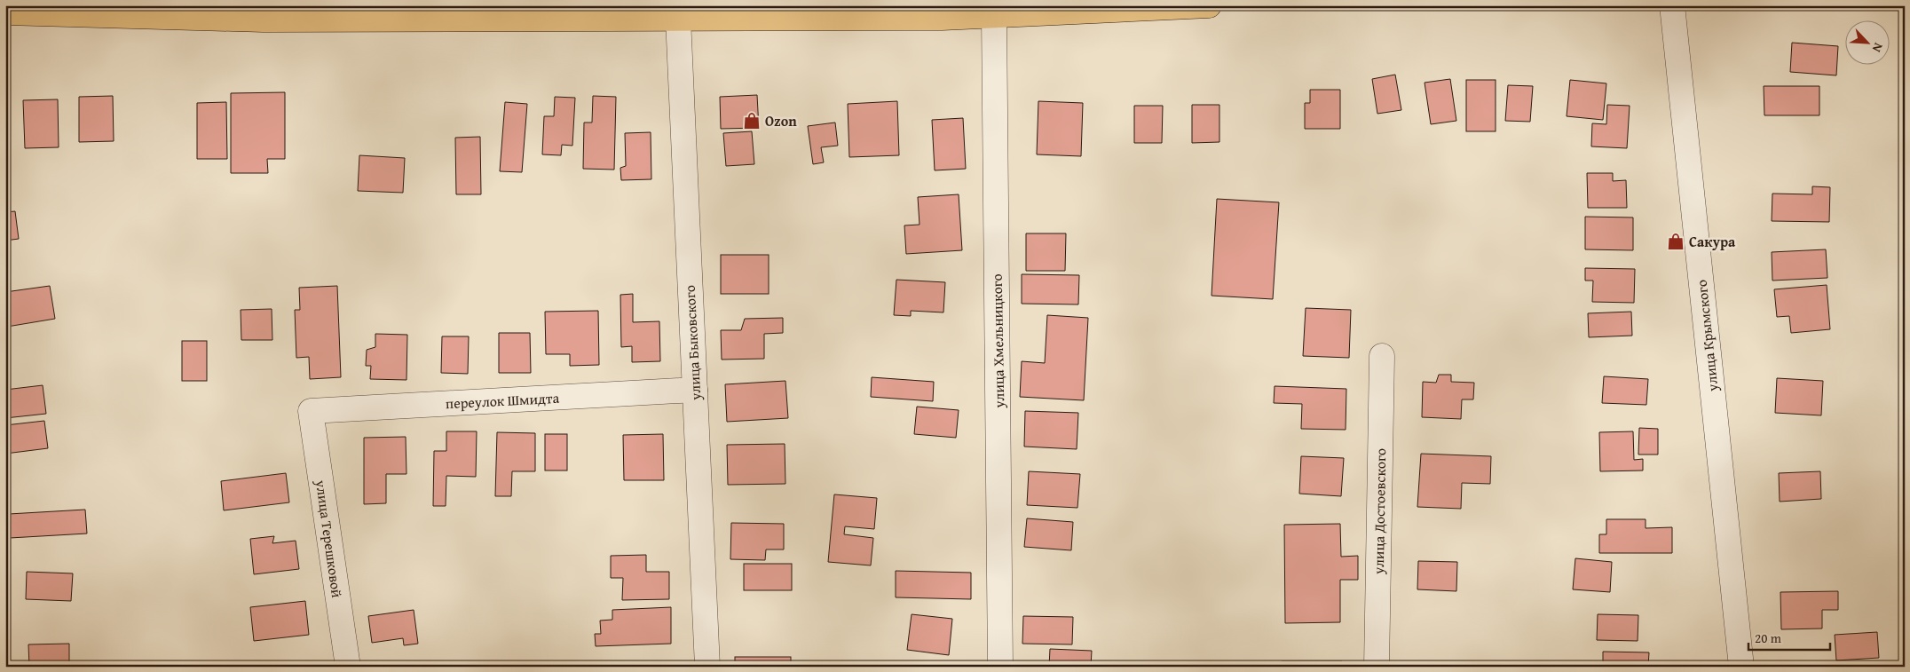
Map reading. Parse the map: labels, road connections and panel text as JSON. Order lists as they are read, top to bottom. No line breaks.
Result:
{"streets":{"street":["улица Крымского","улица Хмельницкого","улица Быковского","переулок Шмидта","улица Достоевского","улица Терешковой"]},"crossings":[["улица Быковского","переулок Шмидта"],["переулок Шмидта","улица Терешковой"]],"places":{"shop":["Ozon","Сакура"]},"scale_bar":"20 m","north":"bottom right"}
